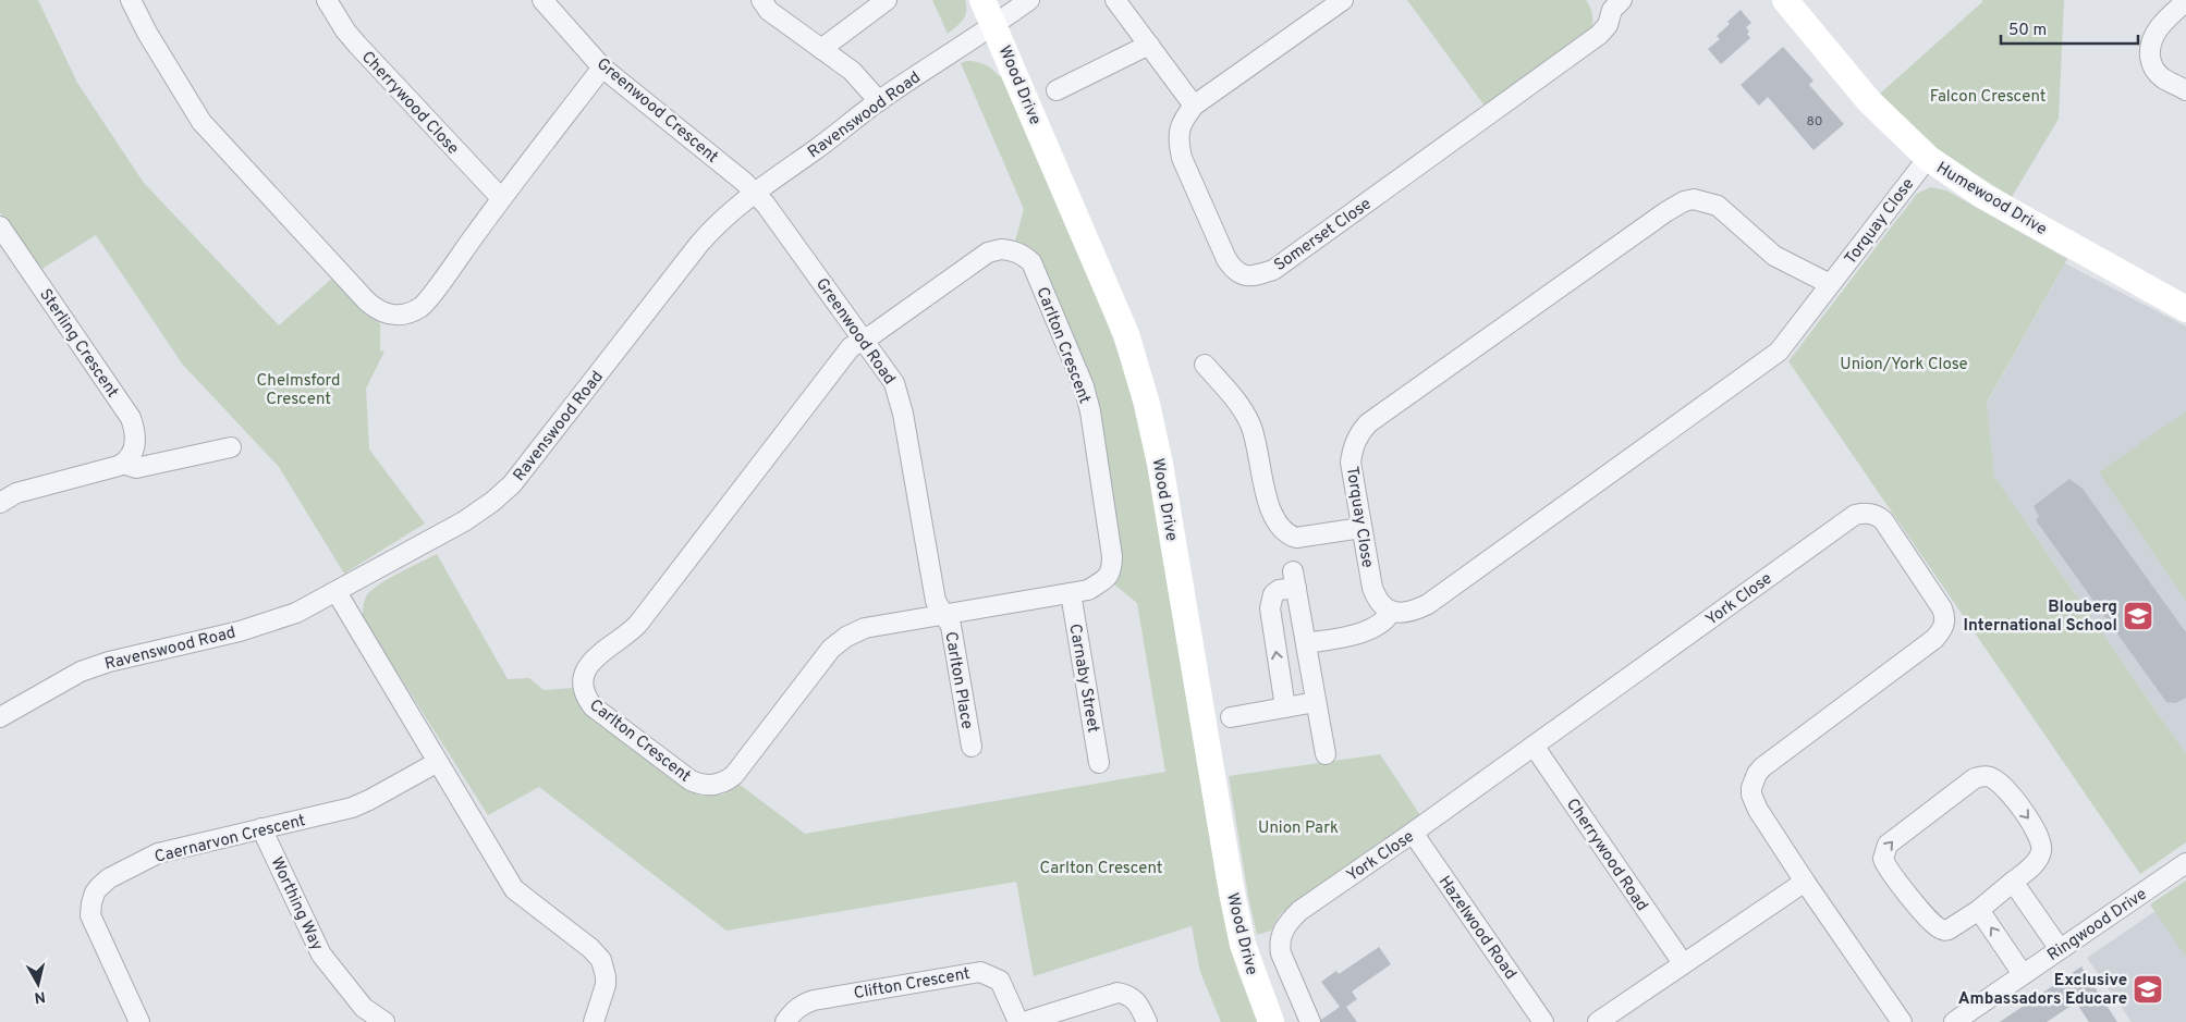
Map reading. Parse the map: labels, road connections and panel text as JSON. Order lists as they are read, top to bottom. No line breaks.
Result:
{"streets":{"street":["Wood Drive","Cherrywood Close","Greenwood Crescent","Ravenswood Road","Humewood Drive","Torquay Close","Somerset Close","Greenwood Road","Sterling Crescent","Carlton Crescent","York Close","Carnaby Street","Carlton Place","Caernarvon Crescent","Cherrywood Road","Worthing Way","Ringwood Drive","Hazelwood Road","Clifton Crescent"]},"crossings":[["Wood Drive","Ravenswood Road"],["Greenwood Crescent","Ravenswood Road"],["Greenwood Crescent","Greenwood Road"],["Ravenswood Road","Greenwood Road"],["Humewood Drive","Torquay Close"],["Greenwood Road","Carlton Crescent"],["Greenwood Road","Carlton Place"],["Carlton Crescent","Carnaby Street"],["Carlton Crescent","Carlton Place"],["York Close","Cherrywood Road"],["York Close","Hazelwood Road"],["Caernarvon Crescent","Worthing Way"]],"parks":["Falcon Crescent","Union/York Close","Chelmsford Crescent","Union Park","Carlton Crescent"],"places":{"school or university":["Blouberg International School","Exclusive Ambassadors Educare"]},"house_numbers":["80"],"scale_bar":"50 m","north":"bottom"}
